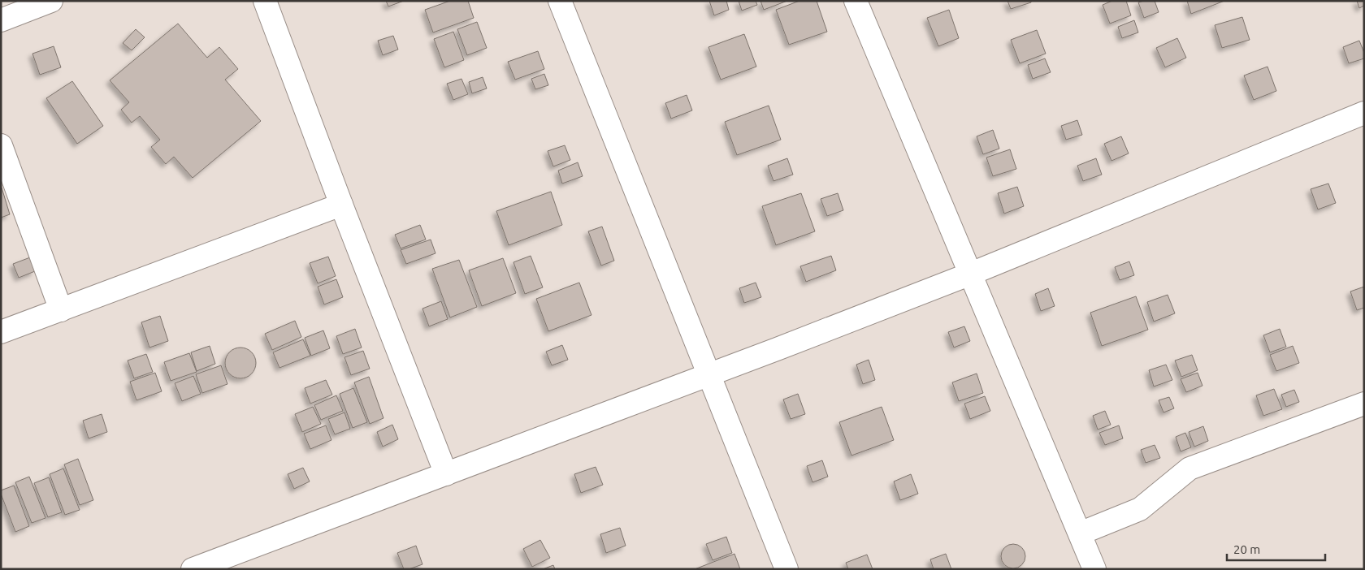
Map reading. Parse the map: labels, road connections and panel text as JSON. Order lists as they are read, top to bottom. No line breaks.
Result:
{"scale_bar":"20 m"}
